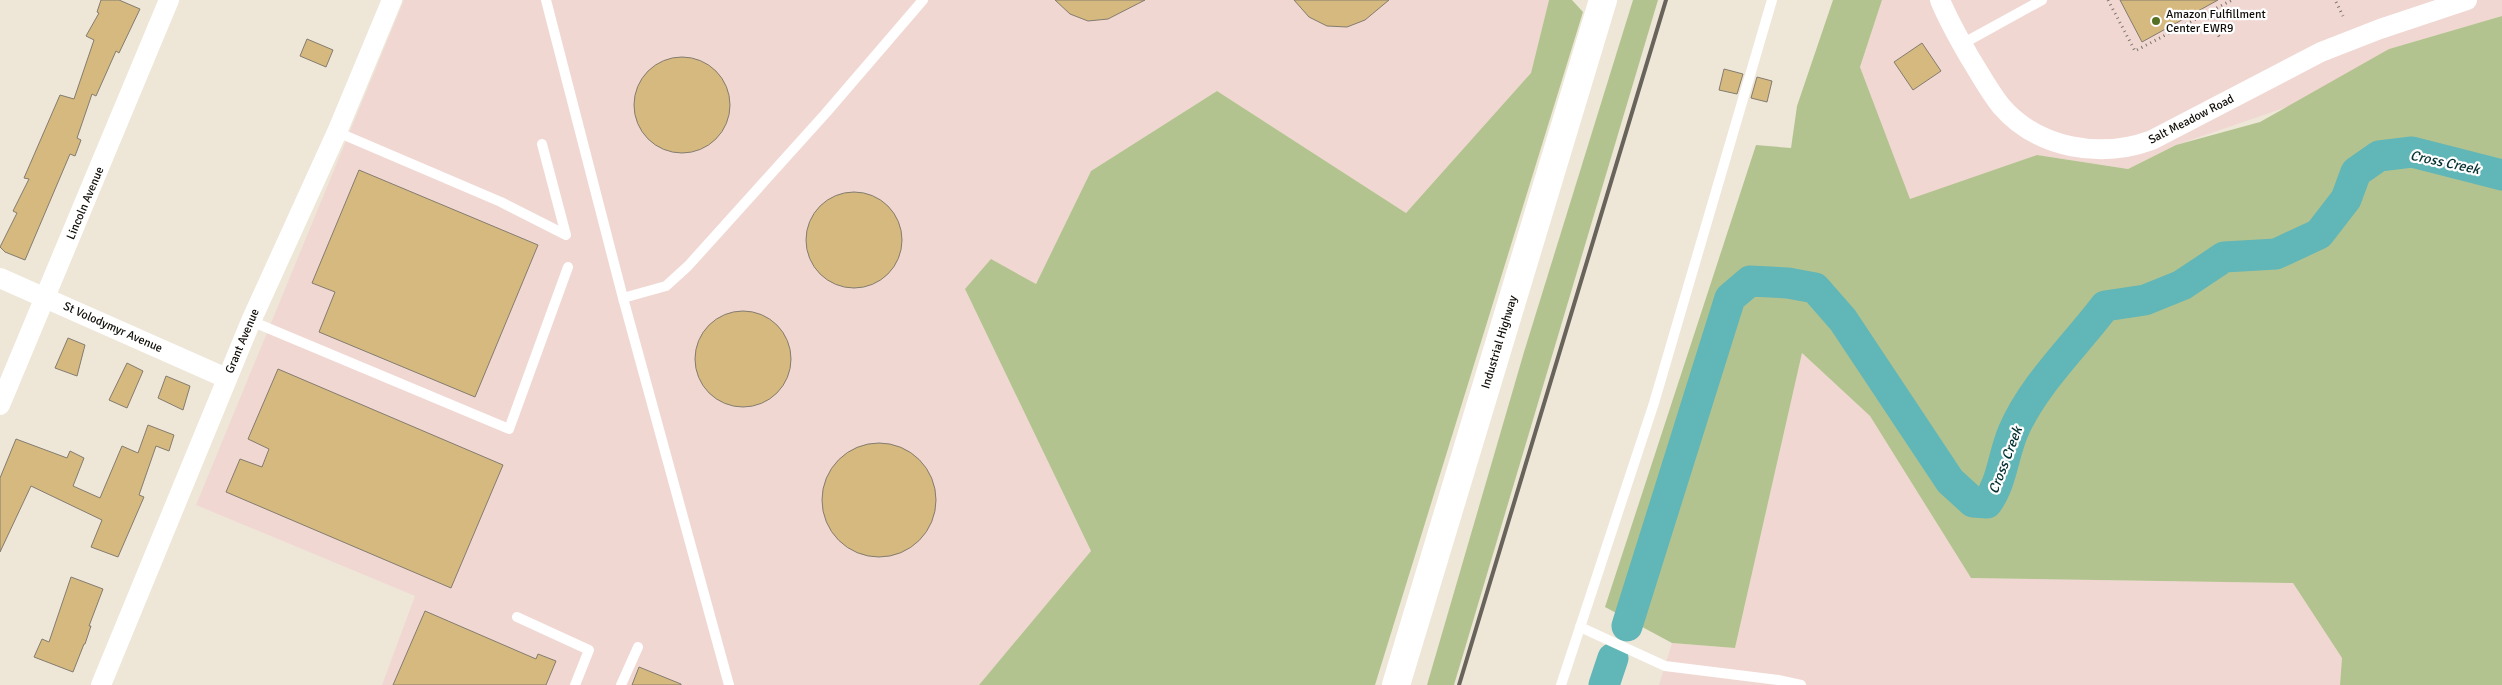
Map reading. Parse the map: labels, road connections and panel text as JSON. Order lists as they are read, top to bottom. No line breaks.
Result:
{"streets":{"main road":["Industrial Highway"],"street":["Salt Meadow Road","Lincoln Avenue","St Volodymyr Avenue","Grant Avenue"]},"crossings":[["Lincoln Avenue","St Volodymyr Avenue"],["St Volodymyr Avenue","Grant Avenue"]],"water":["Cross Creek"],"places":["Amazon Fulfillment Center EWR9"]}
